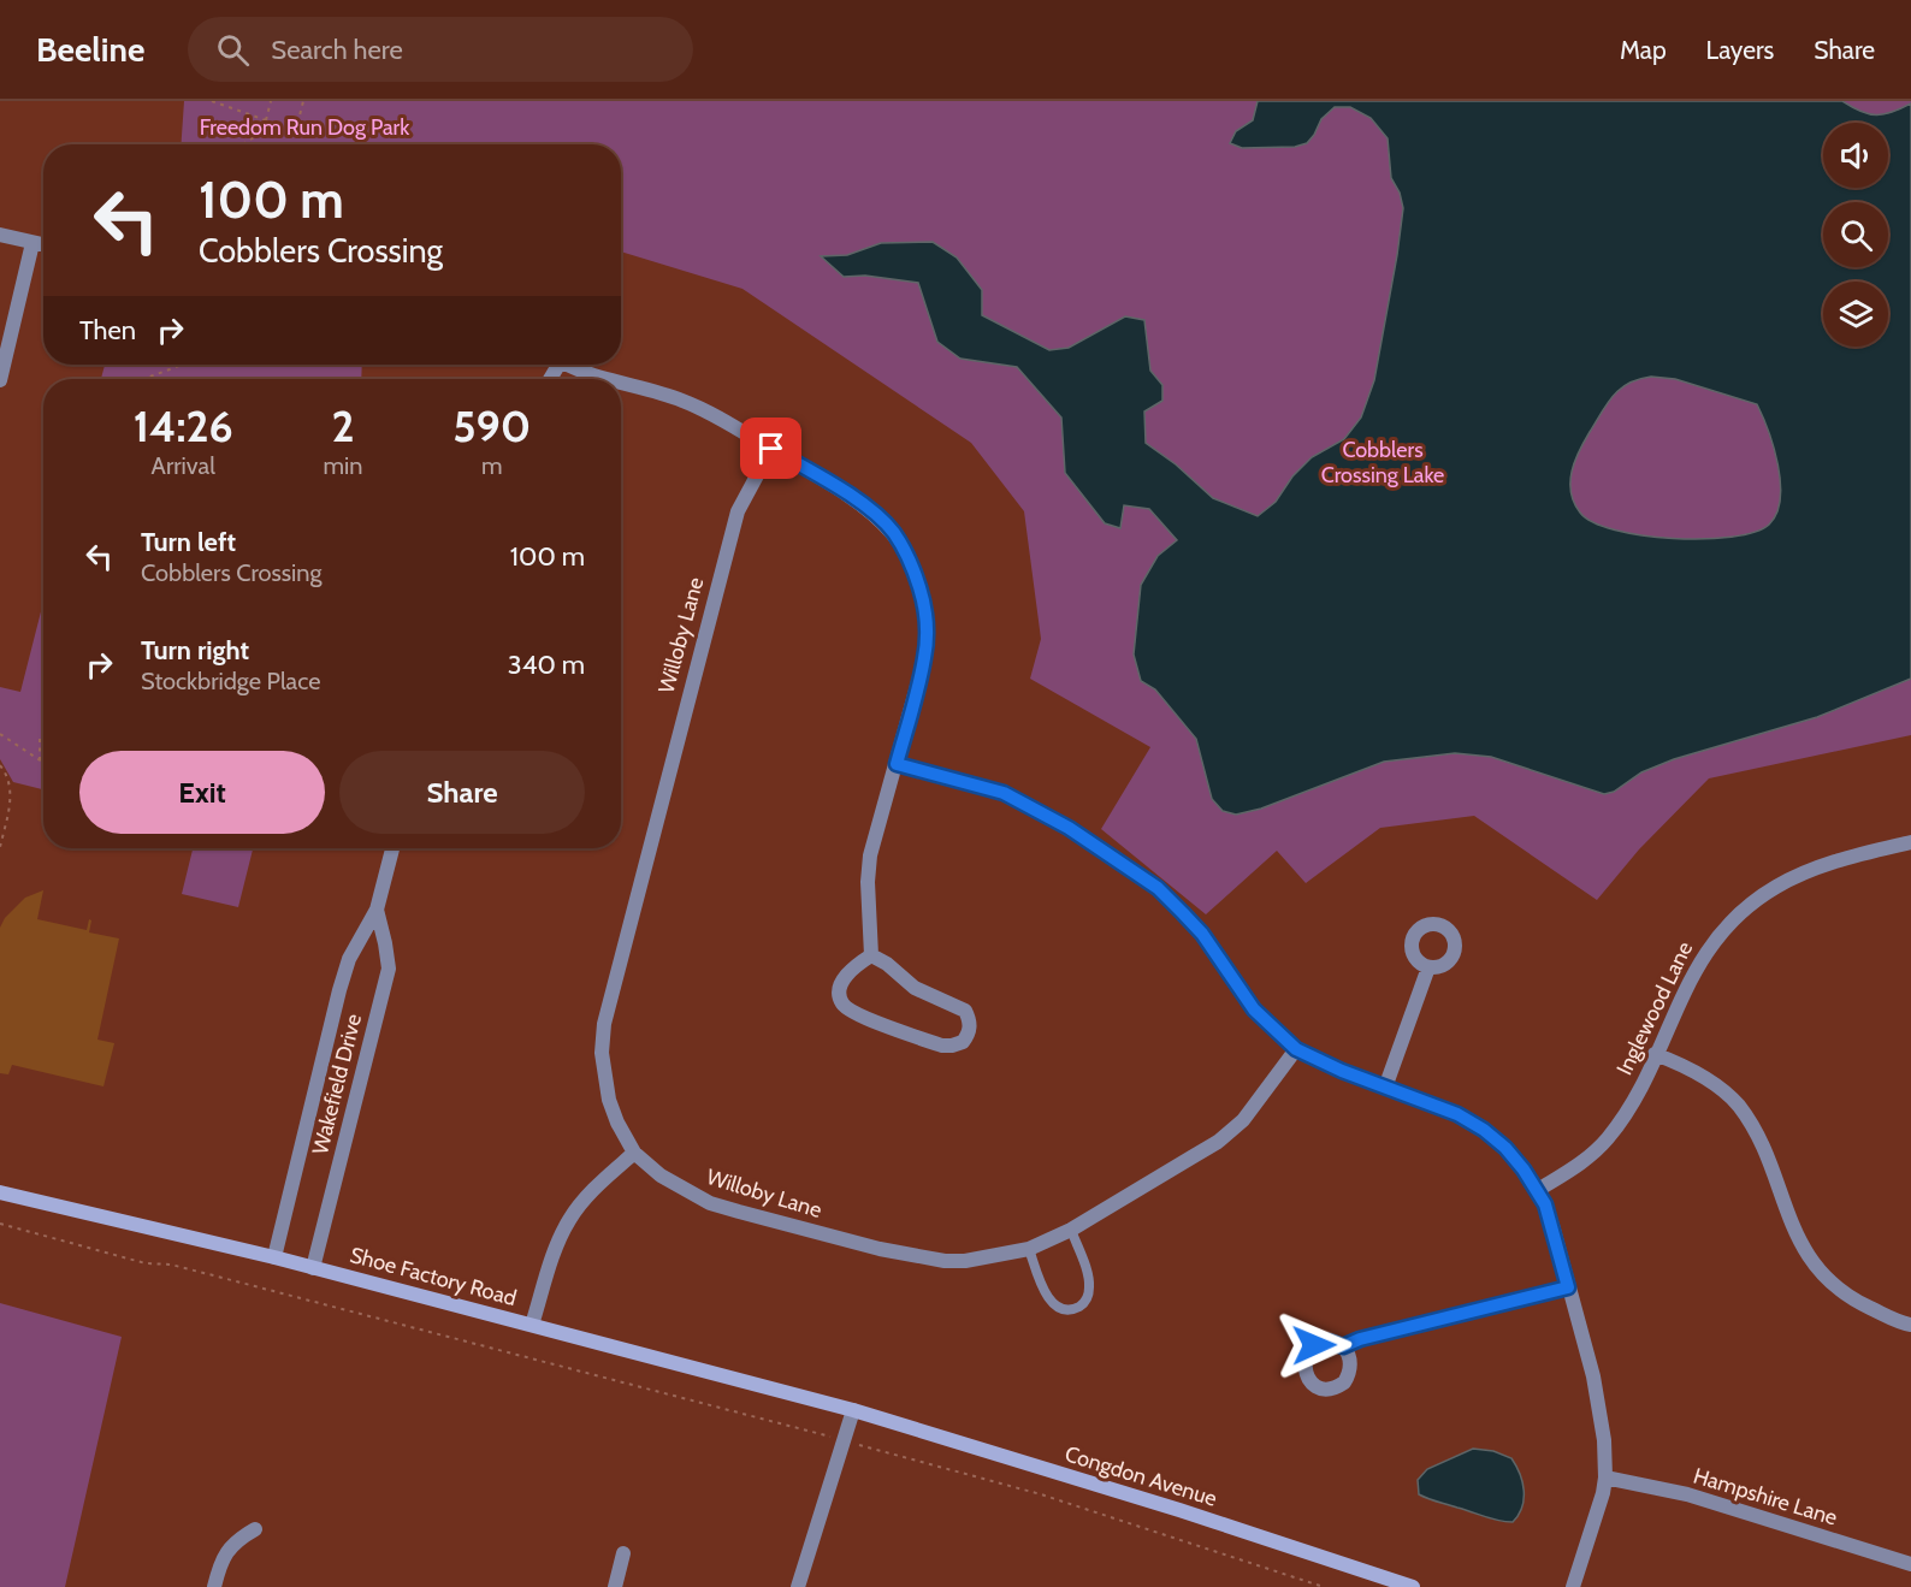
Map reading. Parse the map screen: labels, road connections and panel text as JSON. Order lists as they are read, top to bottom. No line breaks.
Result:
{"streets":{"street":["Willoby Lane","Inglewood Lane","Wakefield Drive","Shoe Factory Road","Congdon Avenue","Hampshire Lane"]},"crossings":[["Wakefield Drive","Shoe Factory Road"],["Shoe Factory Road","Congdon Avenue"]],"parks":["Freedom Run Dog Park","Cobblers Crossing Lake"],"page":{"header":"Beeline","search":"Search here","nav":["Map","Layers","Share"],"turn":["100 m","Cobblers Crossing"],"then":"Then","eta":["14:26","Arrival","2","min","590","m"],"list":[{"name":"Turn left","note":"Cobblers Crossing","value":"100 m"},{"name":"Turn right","note":"Stockbridge Place","value":"340 m"}],"buttons":["Exit","Share"]}}
